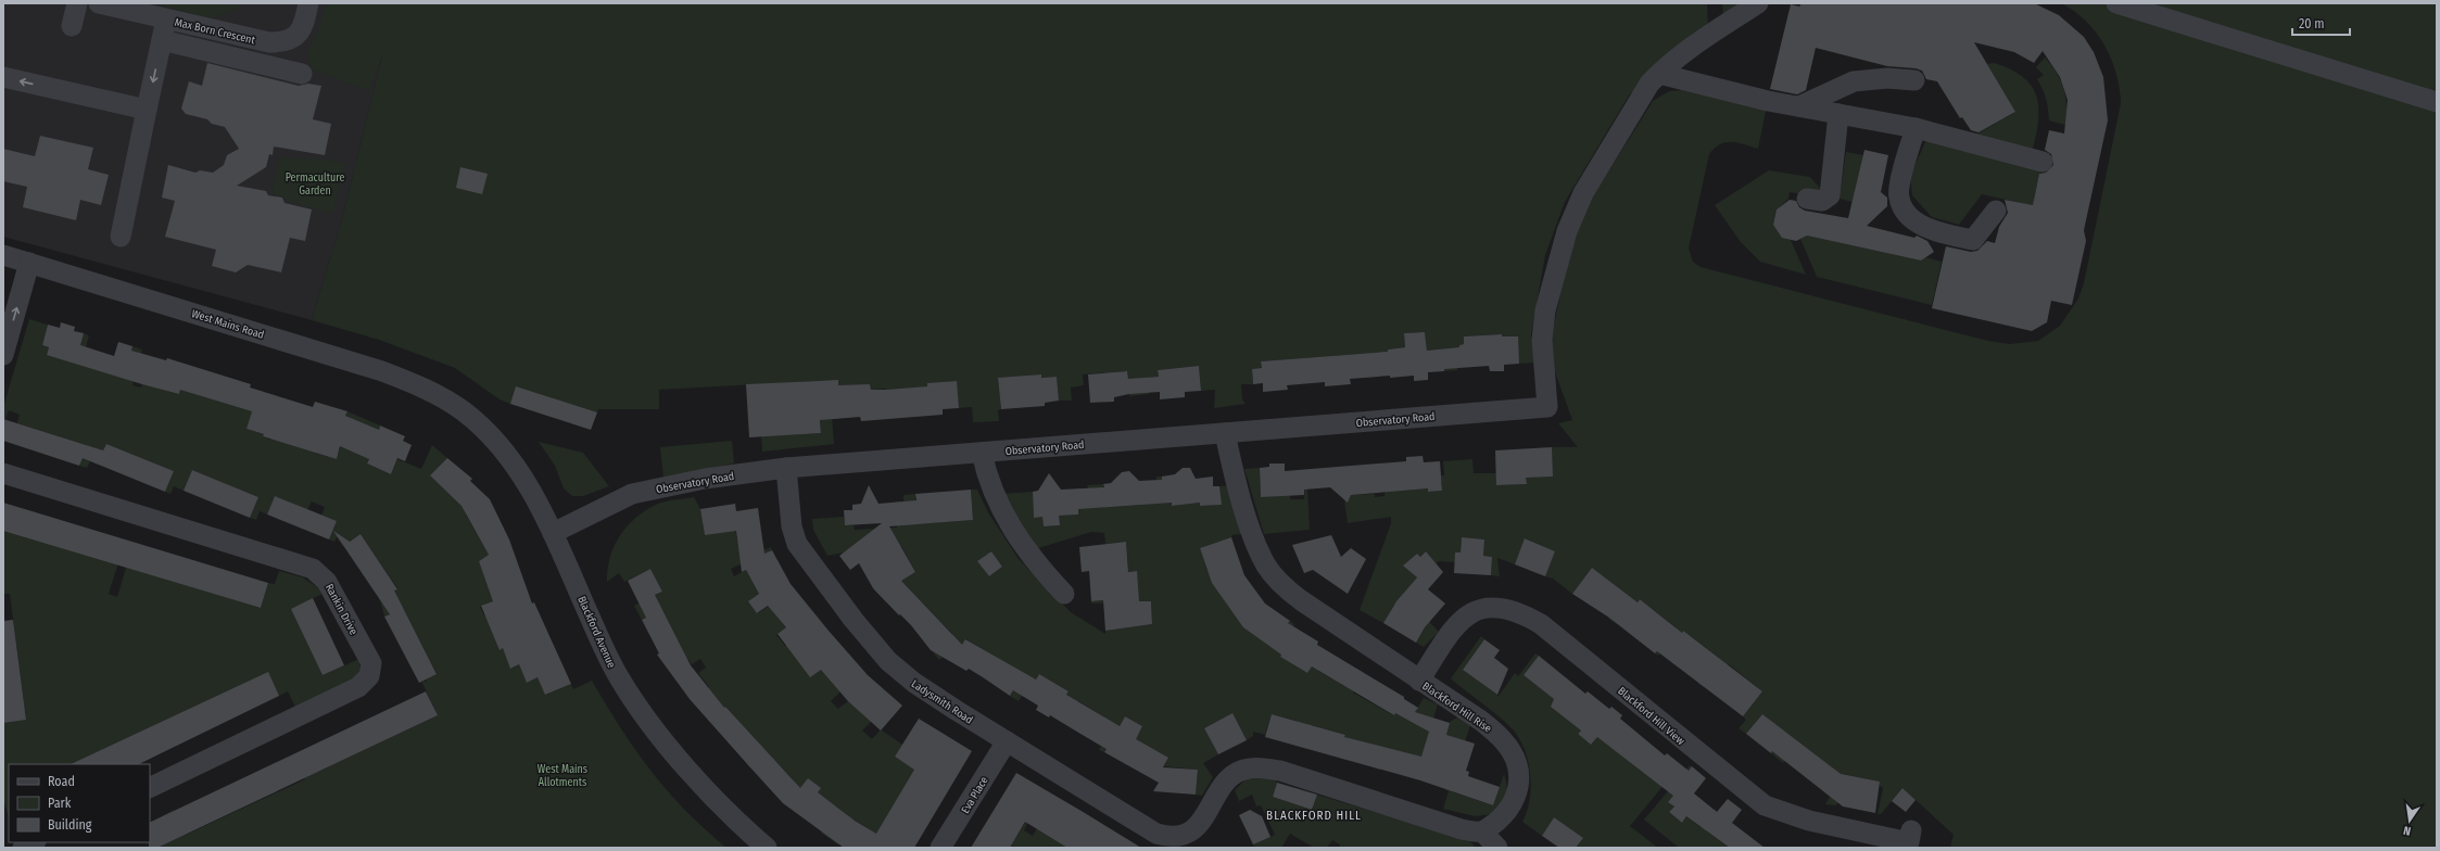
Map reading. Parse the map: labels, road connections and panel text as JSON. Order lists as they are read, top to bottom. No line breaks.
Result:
{"streets":{"street":["Max Born Crescent","West Mains Road","Observatory Road","Rankin Drive","Blackford Avenue","Ladysmith Road","Blackford Hill Rise","Blackford Hill View","Eva Place"]},"crossings":[["West Mains Road","Blackford Avenue"],["Observatory Road","Blackford Avenue"],["Observatory Road","Ladysmith Road"],["Observatory Road","Blackford Hill Rise"],["Ladysmith Road","Eva Place"],["Blackford Hill Rise","Blackford Hill View"]],"districts":["BLACKFORD HILL"],"parks":["Permaculture Garden","West Mains Allotments"],"legend":["Road","Park","Building"],"scale_bar":"20 m","north":"bottom"}
